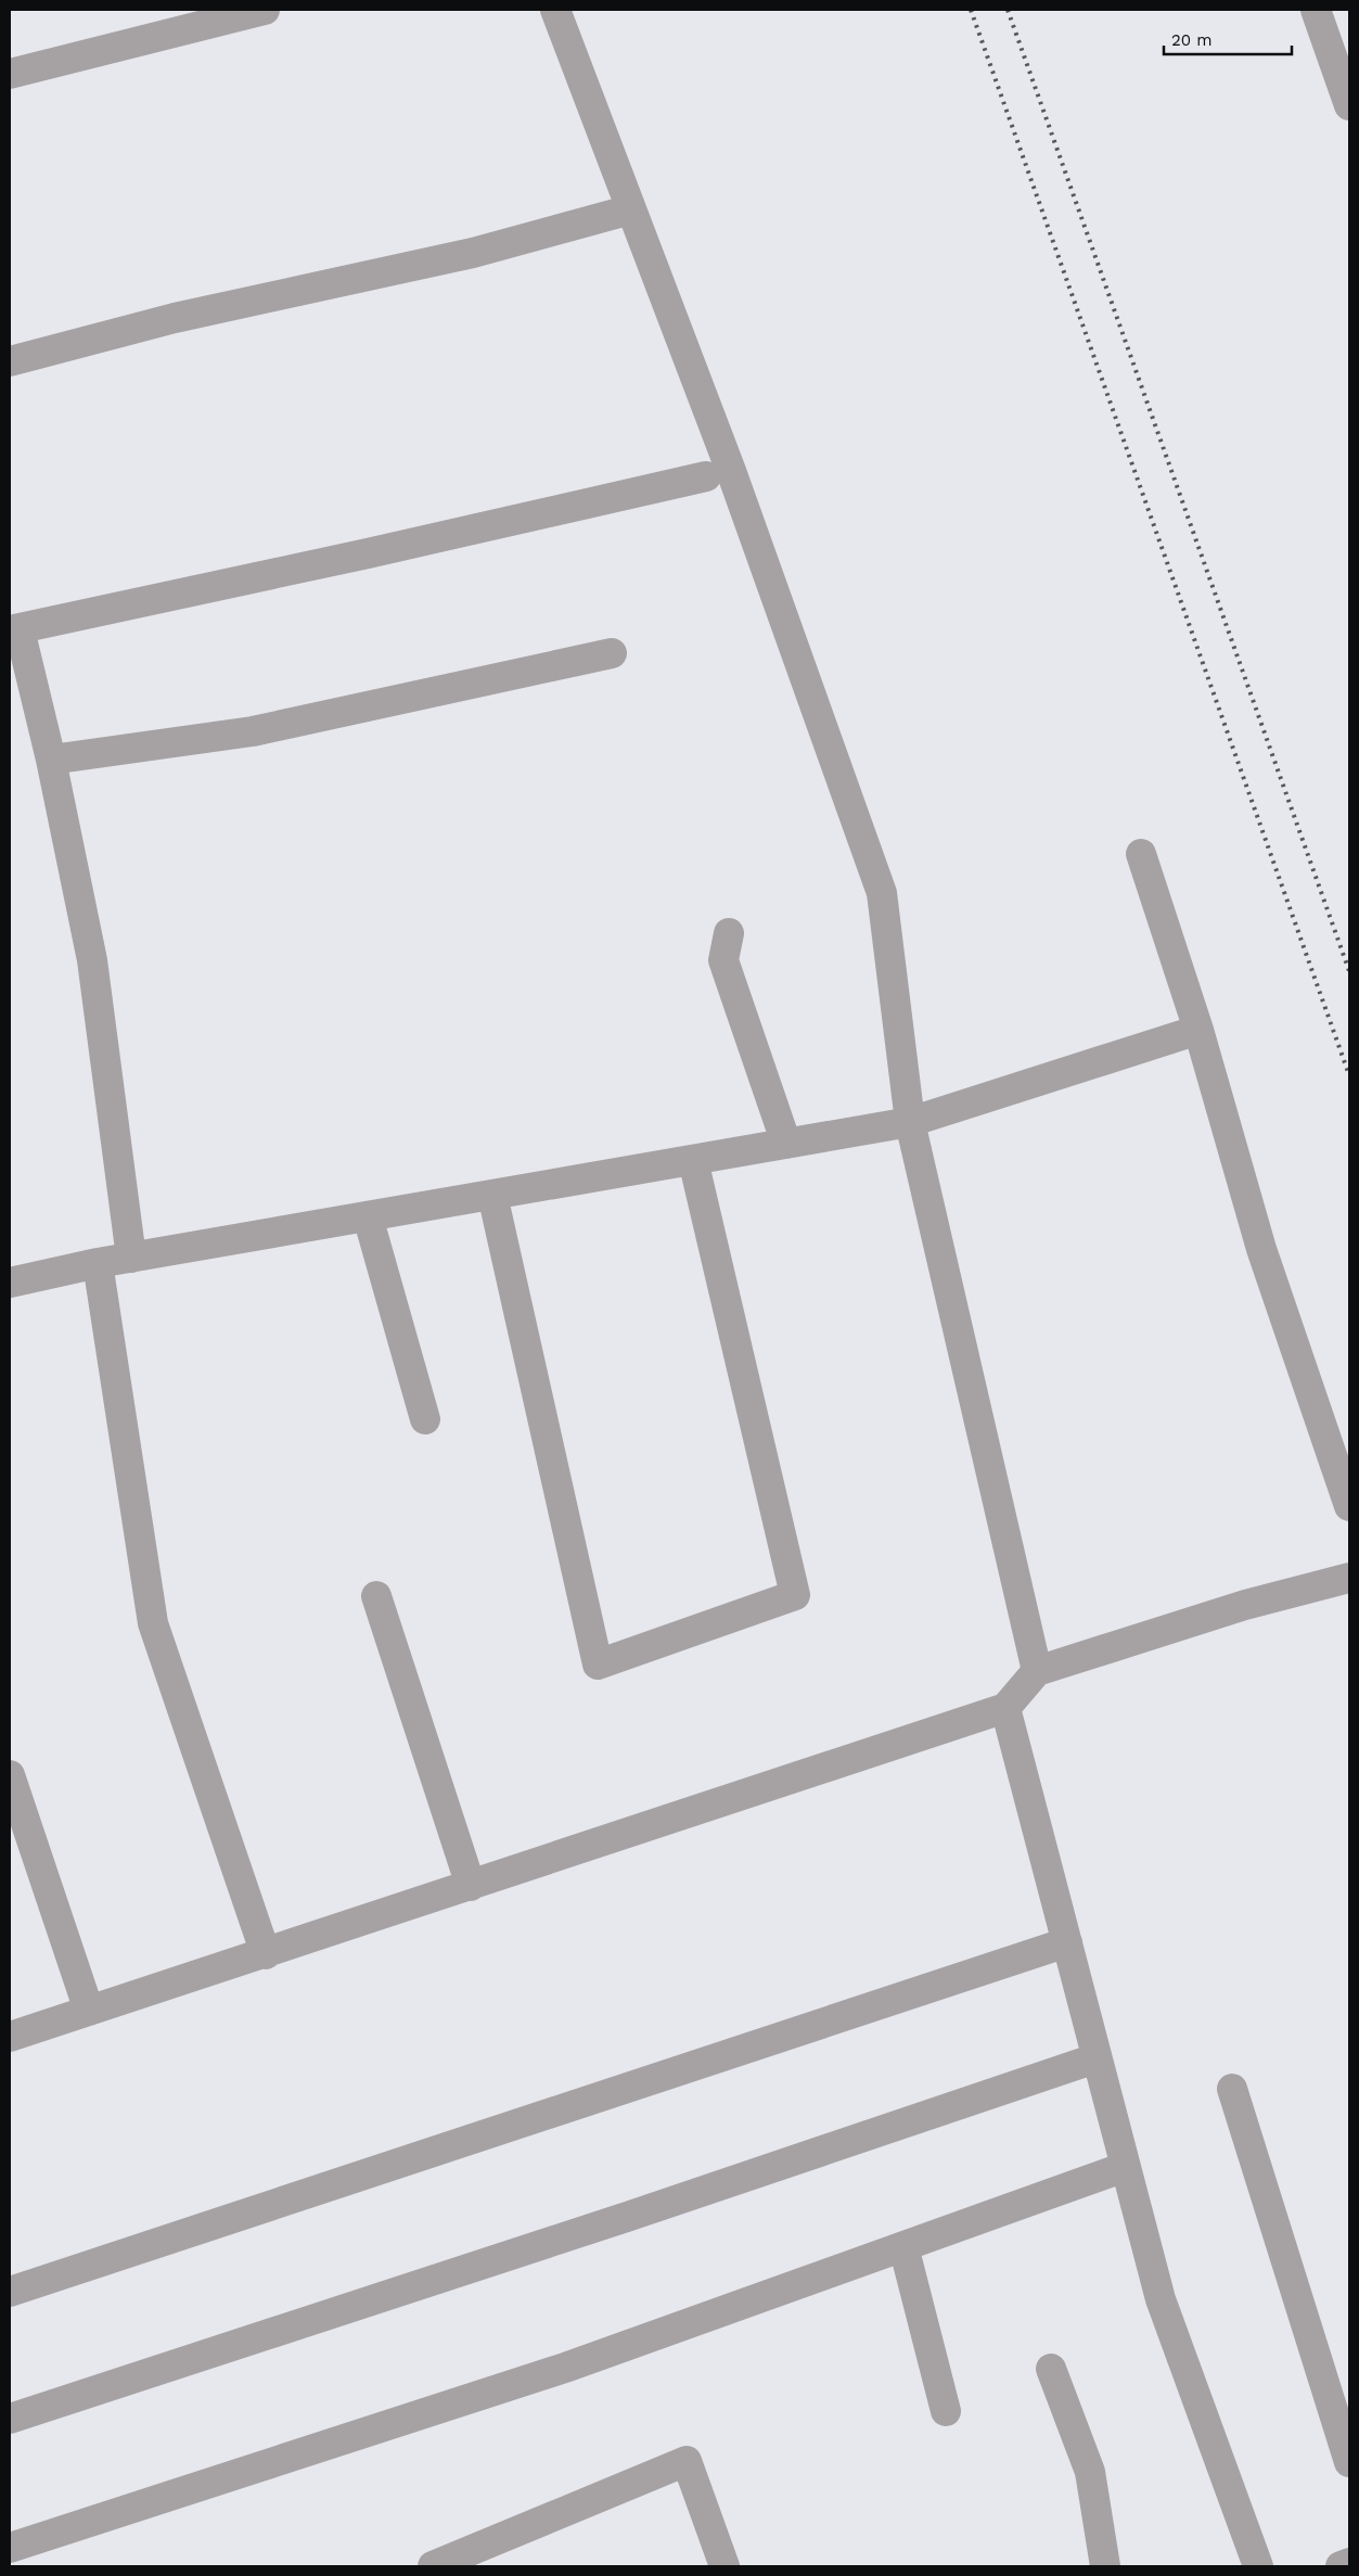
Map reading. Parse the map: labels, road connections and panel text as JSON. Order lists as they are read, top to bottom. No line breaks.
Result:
{"scale_bar":"20 m"}
